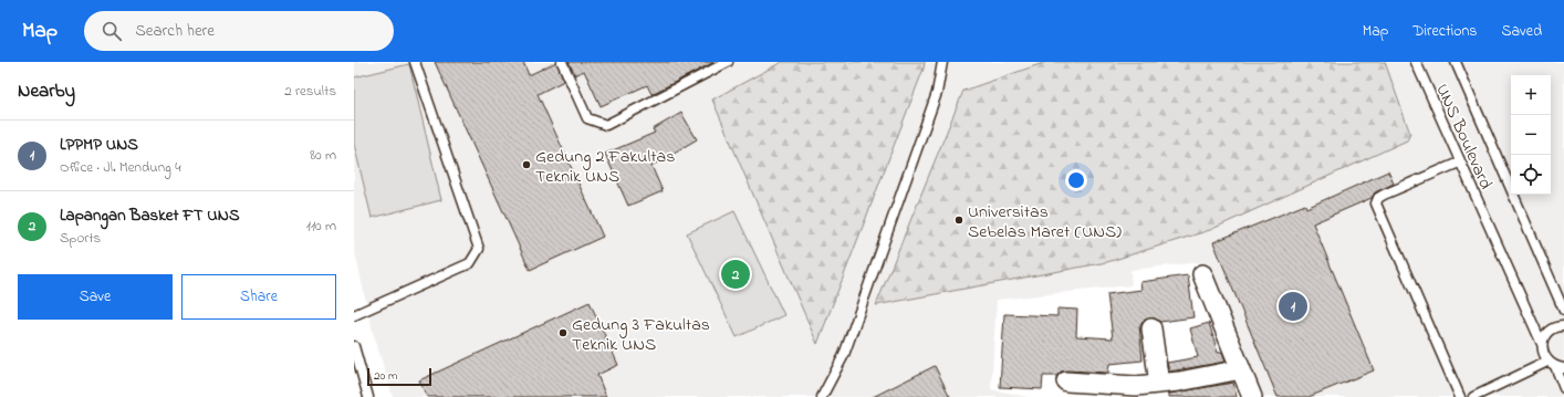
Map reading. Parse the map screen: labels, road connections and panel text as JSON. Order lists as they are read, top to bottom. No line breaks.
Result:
{"streets":{"lane":["UNS Boulevard"]},"places":["Gedung 2 Fakultas Teknik UNS","Universitas Sebelas Maret (UNS)","Gedung 3 Fakultas Teknik UNS"],"scale_bar":"20 m","page":{"header":"Map","search":"Search here","nav":["Map","Directions","Saved"],"heading":["Nearby","2 results"],"map_buttons":["+","−"],"list":[{"mark":"1","name":"LPPMP UNS","note":"Office · Jl. Mendung 4","value":"80 m"},{"mark":"2","name":"Lapangan Basket FT UNS","note":"Sports","value":"110 m"}],"pins":["2","1"],"buttons":["Save","Share"],"scale":"20 m"}}
